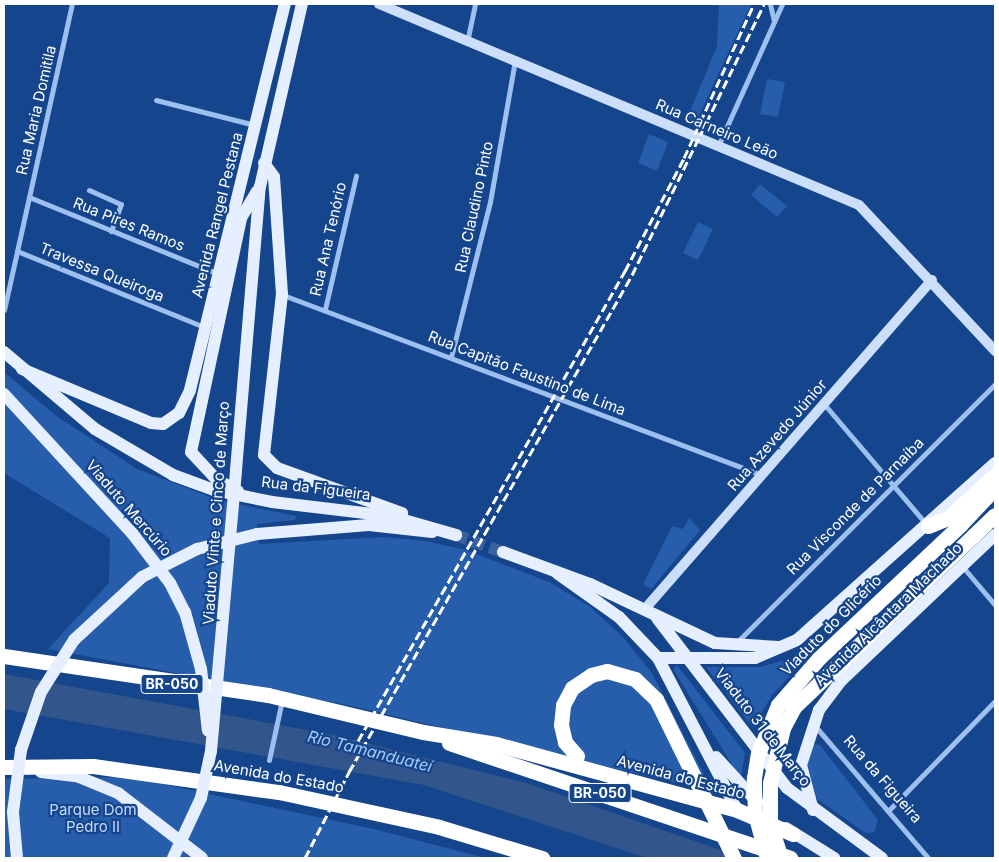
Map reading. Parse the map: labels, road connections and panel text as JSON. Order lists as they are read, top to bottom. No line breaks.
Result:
{"streets":{"highway":["Avenida Alcântara Machado","Viaduto do Glicério","BR-050","Avenida do Estado"],"main road":["Avenida Rangel Pestana","Rua da Figueira","Viaduto Mercúrio","Viaduto Vinte e Cinco de Março","Viaduto 31 de Março"],"street":["Rua Maria Domitila","Rua Carneiro Leão","Rua Claudino Pinto","Rua Pires Ramos","Rua Ana Tenório","Travessa Queiroga","Rua Capitão Faustino de Lima","Rua Azevedo Júnior","Rua Visconde de Parnaíba"]},"crossings":[["Rua Maria Domitila","Rua Pires Ramos"],["Rua Maria Domitila","Travessa Queiroga"],["Rua Carneiro Leão","Rua Claudino Pinto"],["Rua Carneiro Leão","Rua Azevedo Júnior"],["Rua Claudino Pinto","Rua Capitão Faustino de Lima"],["Avenida Rangel Pestana","Rua Pires Ramos"],["Avenida Rangel Pestana","Travessa Queiroga"],["Avenida Rangel Pestana","Rua da Figueira"],["Avenida Rangel Pestana","Viaduto Vinte e Cinco de Março"],["Rua Ana Tenório","Rua Capitão Faustino de Lima"],["Rua Capitão Faustino de Lima","Rua Azevedo Júnior"],["Rua da Figueira","Avenida Alcântara Machado"],["Viaduto Mercúrio","Viaduto Vinte e Cinco de Março"],["Avenida Alcântara Machado","Viaduto do Glicério"],["Avenida Alcântara Machado","Viaduto 31 de Março"]],"water":["Rio Tamanduateí"],"parks":["Parque Dom Pedro II"]}
